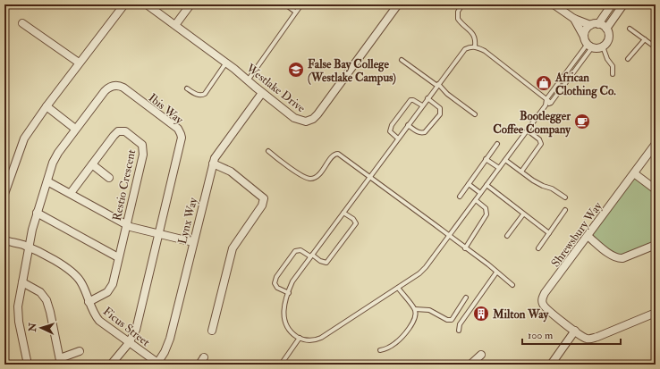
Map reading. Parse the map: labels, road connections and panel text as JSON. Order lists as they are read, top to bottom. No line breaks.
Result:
{"streets":{"street":["Westlake Drive","Ibis Way","Restio Crescent","Lynx Way","Shrewsbury Way","Ficus Street"]},"crossings":[["Westlake Drive","Lynx Way"],["Ibis Way","Ficus Street"],["Restio Crescent","Ficus Street"],["Lynx Way","Ficus Street"]],"places":{"school or university":["False Bay College (Westlake Campus)"],"shop":["African Clothing Co."],"cafe":["Bootlegger Coffee Company"],"building":["Milton Way"]},"scale_bar":"100 m","north":"left"}
